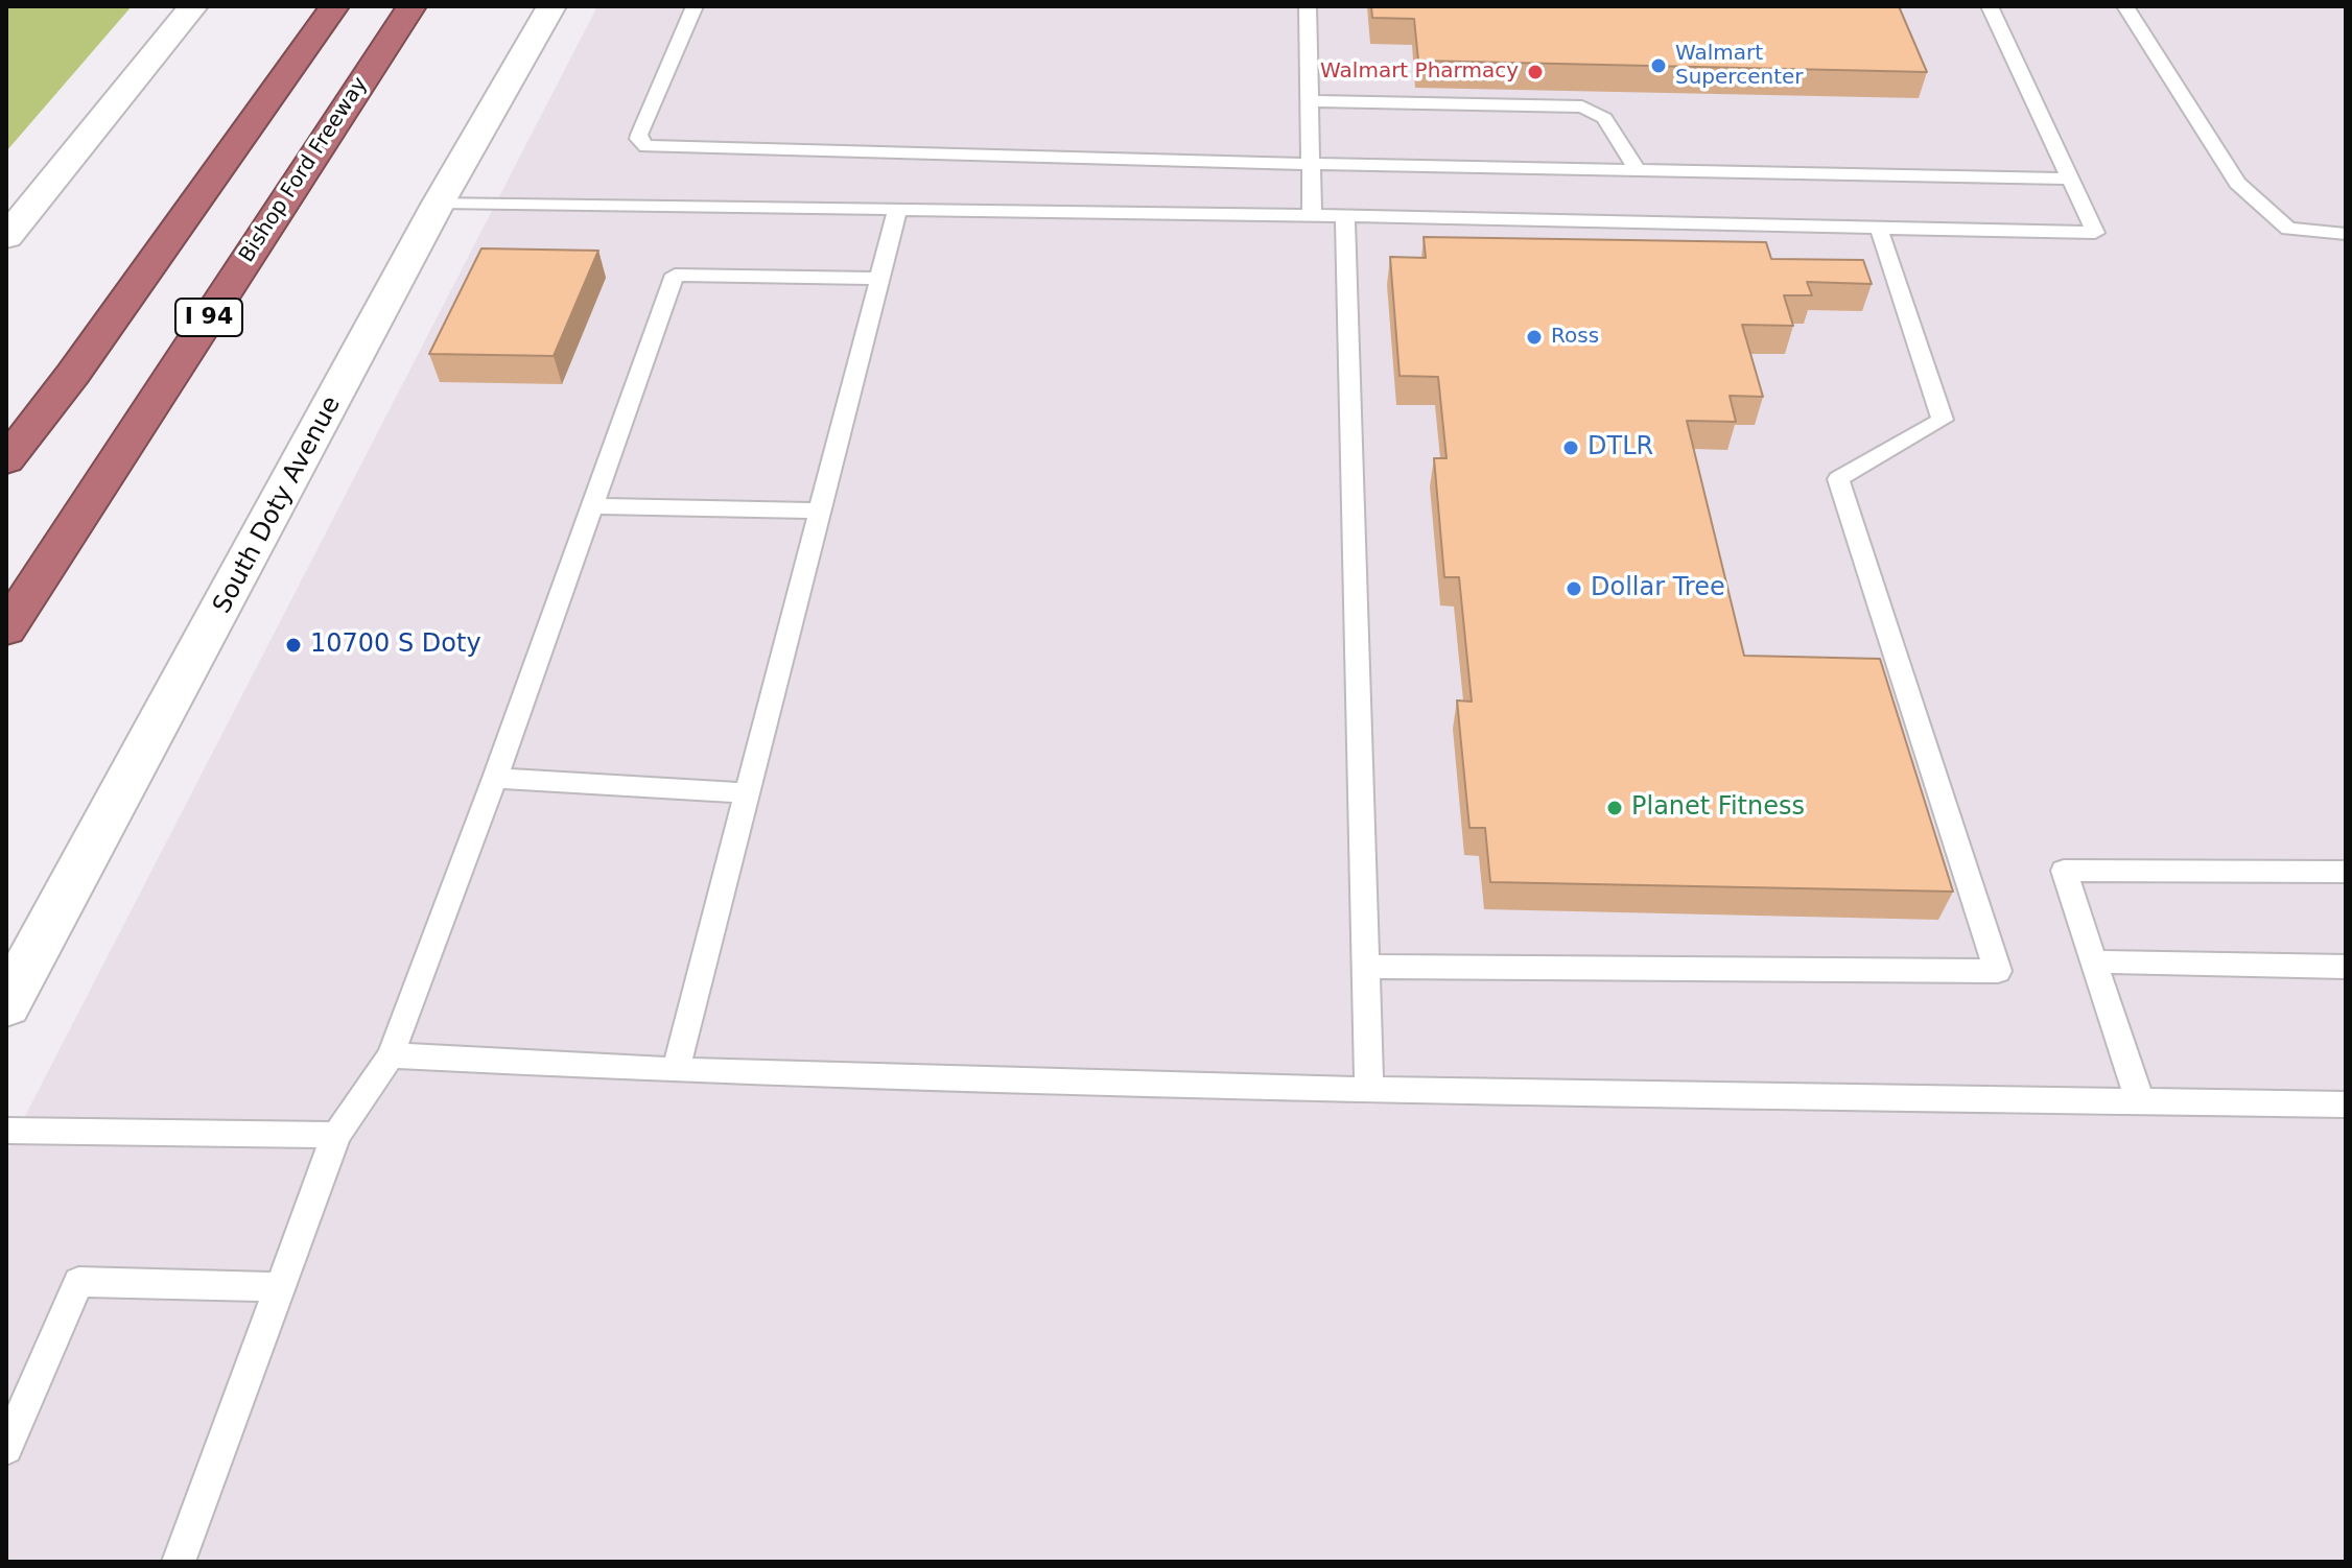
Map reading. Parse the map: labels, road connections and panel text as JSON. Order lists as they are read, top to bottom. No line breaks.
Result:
{"streets":{"highway":["Bishop Ford Freeway","I 94"],"street":["South Doty Avenue"]},"places":["Walmart Supercenter","Walmart Pharmacy","Ross","DTLR","Dollar Tree","10700 S Doty","Planet Fitness"]}
